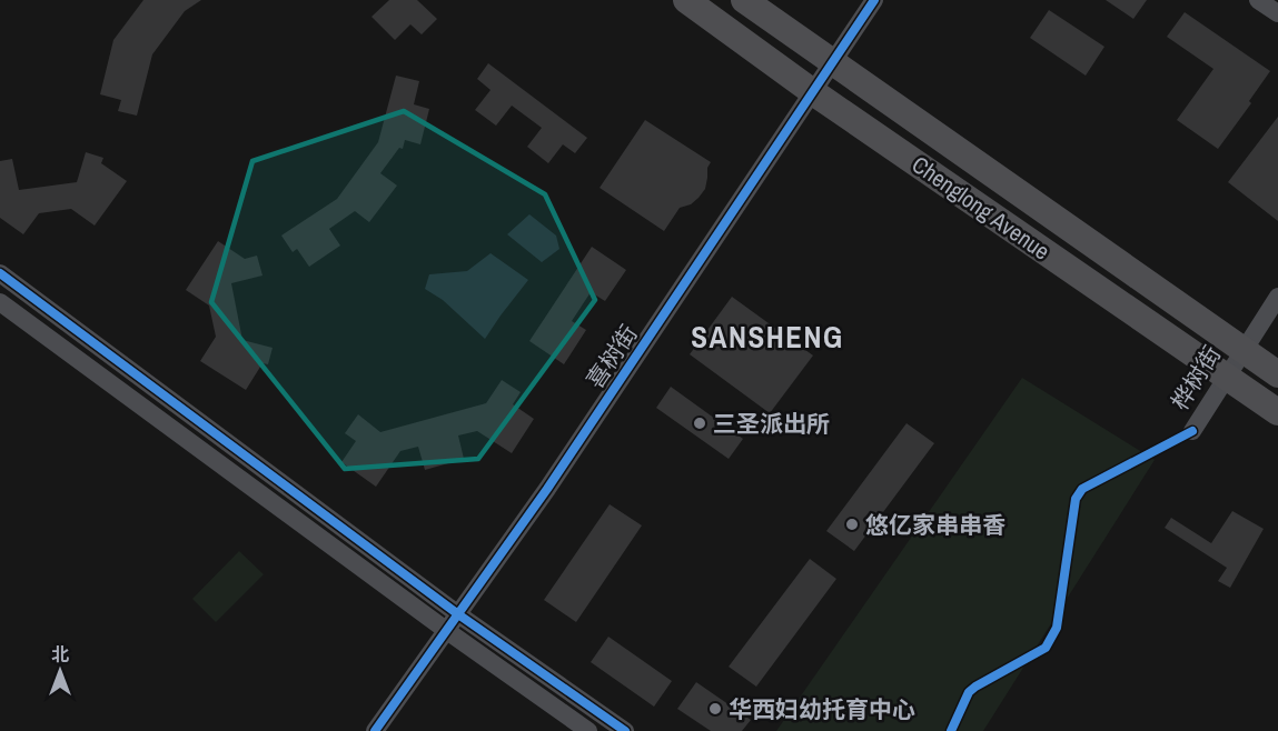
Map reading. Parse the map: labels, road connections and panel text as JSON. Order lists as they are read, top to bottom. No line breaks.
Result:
{"streets":{"highway":["Chenglong Avenue"],"street":["喜树街","桦树街"]},"crossings":[["Chenglong Avenue","喜树街"],["Chenglong Avenue","桦树街"]],"districts":["SANSHENG"],"places":["三圣派出所","悠亿家串串香","华西妇幼托育中心"],"north":"top"}
